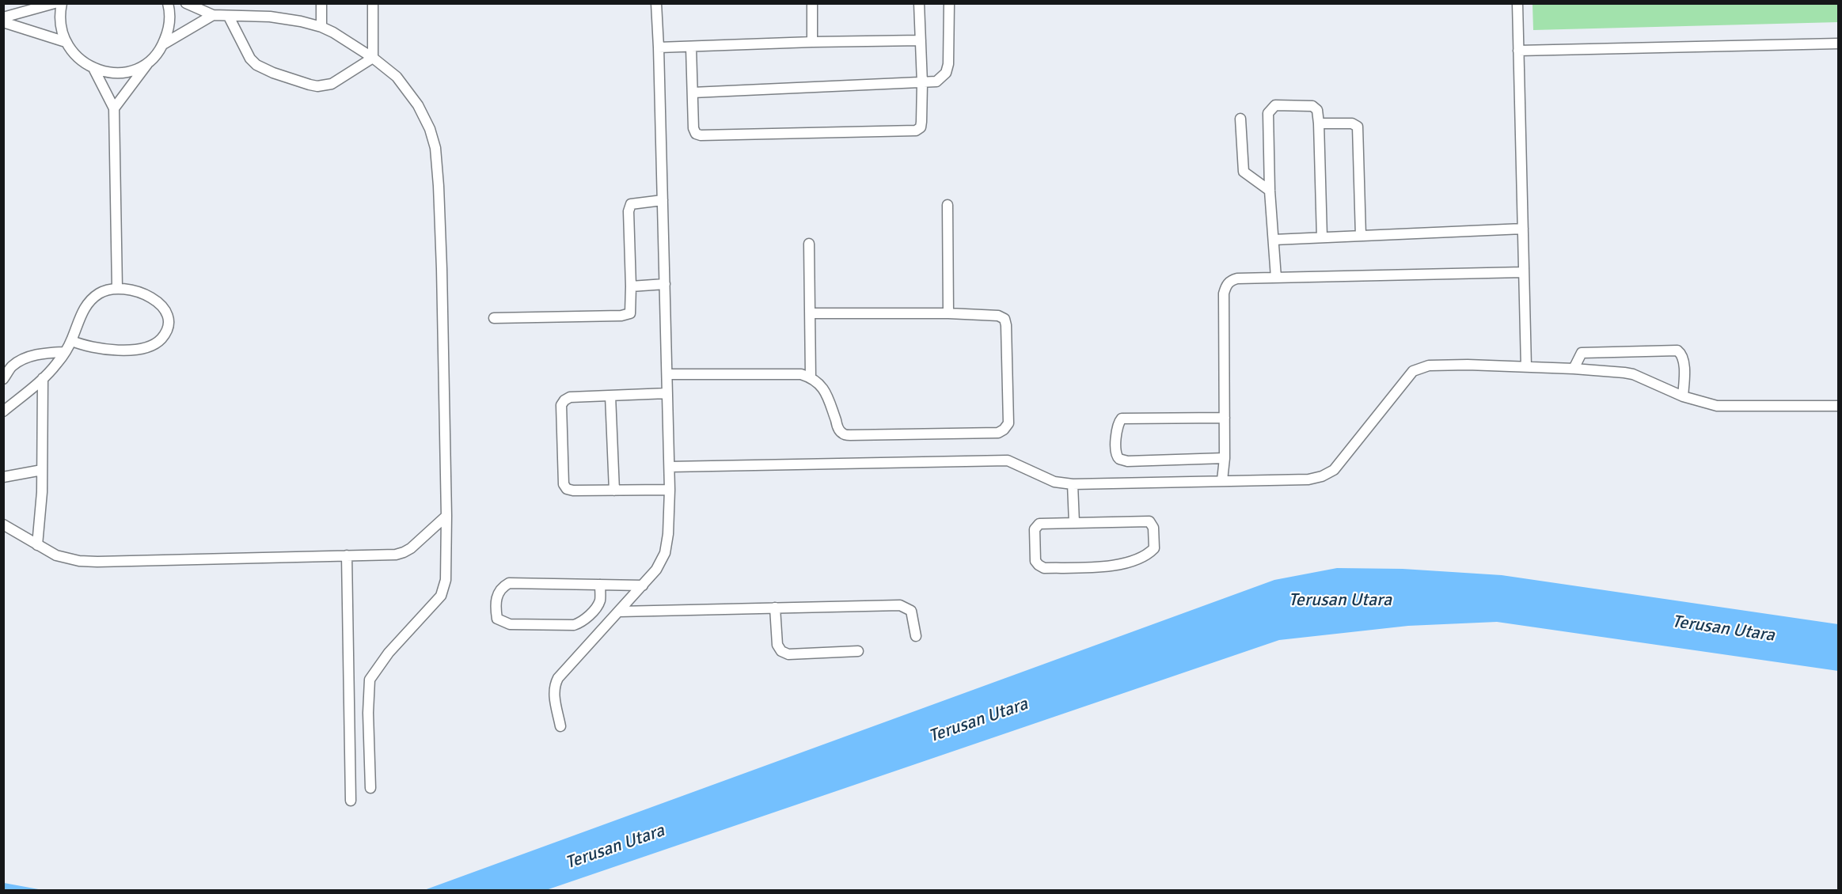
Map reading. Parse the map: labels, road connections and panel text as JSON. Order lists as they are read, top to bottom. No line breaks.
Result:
{"water":["Terusan Utara"]}
